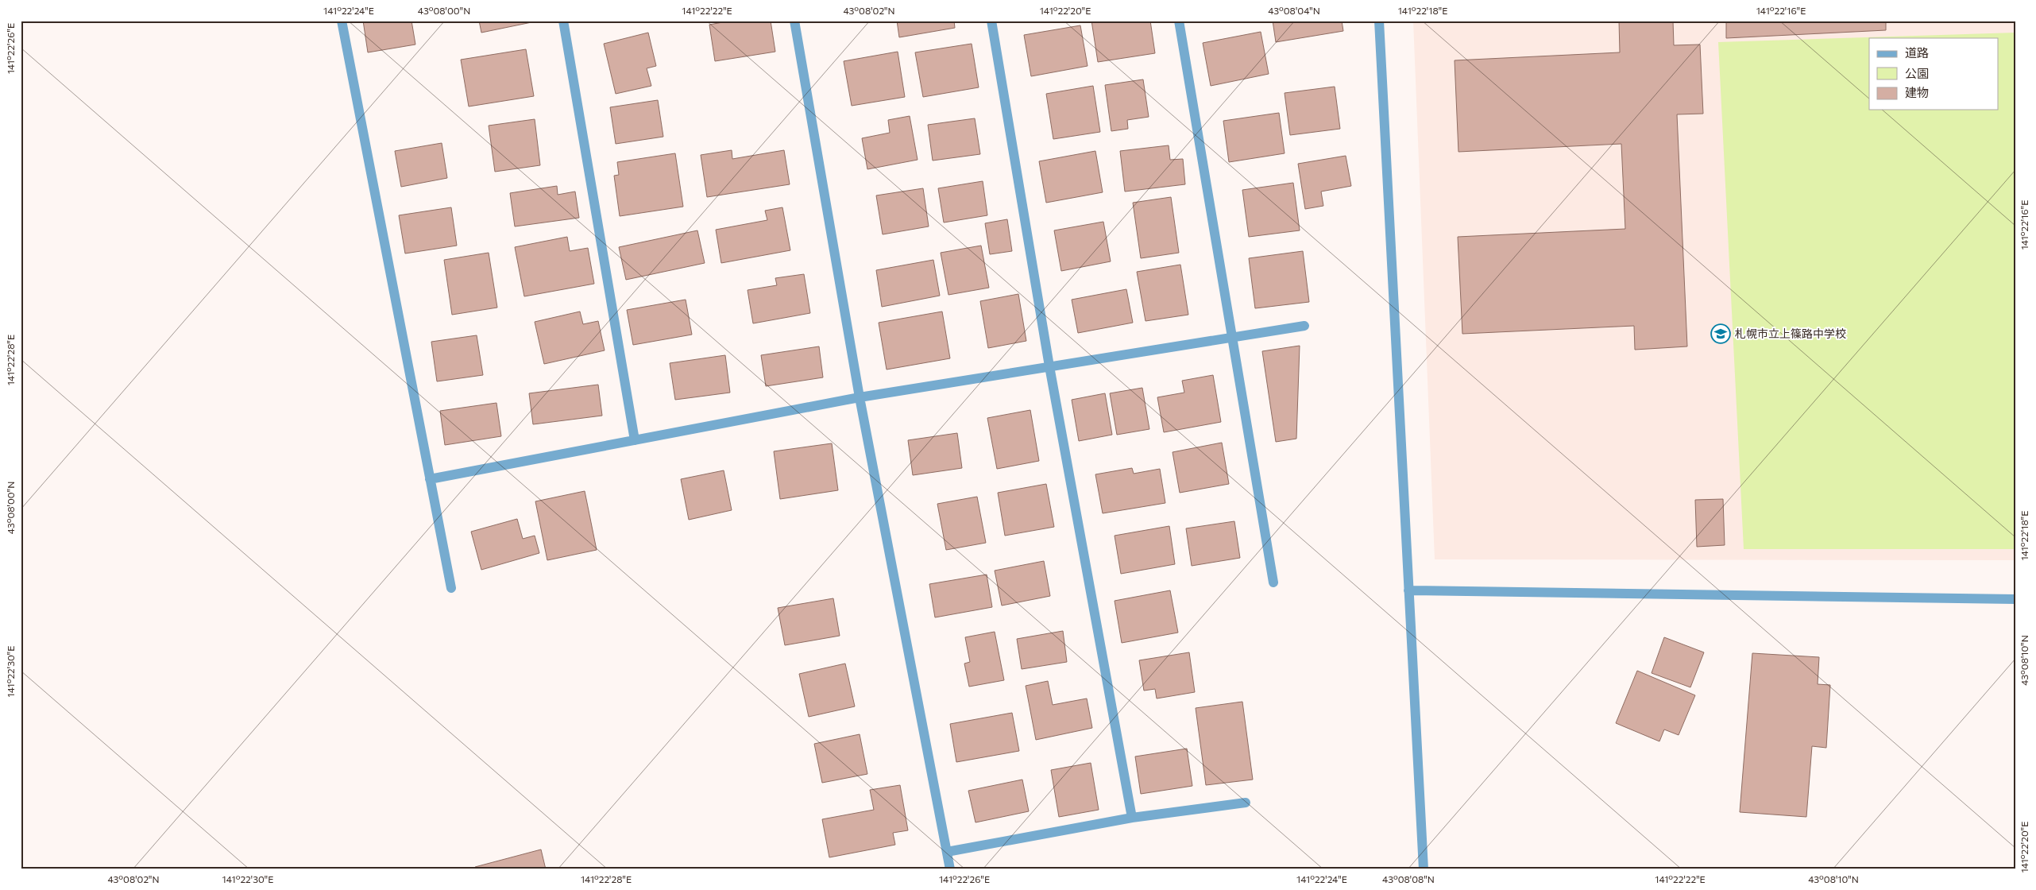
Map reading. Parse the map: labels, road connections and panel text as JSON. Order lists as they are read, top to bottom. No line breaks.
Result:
{"places":{"school or university":["札幌市立上篠路中学校"]},"legend":["道路","公園","建物"],"coordinates":["141°22'24\"E","43°08'00\"N","141°22'22\"E","43°08'02\"N","141°22'20\"E","43°08'04\"N","141°22'18\"E","141°22'16\"E","141°22'26\"E","141°22'28\"E","43°08'10\"N","141°22'30\"E","43°08'08\"N"]}
